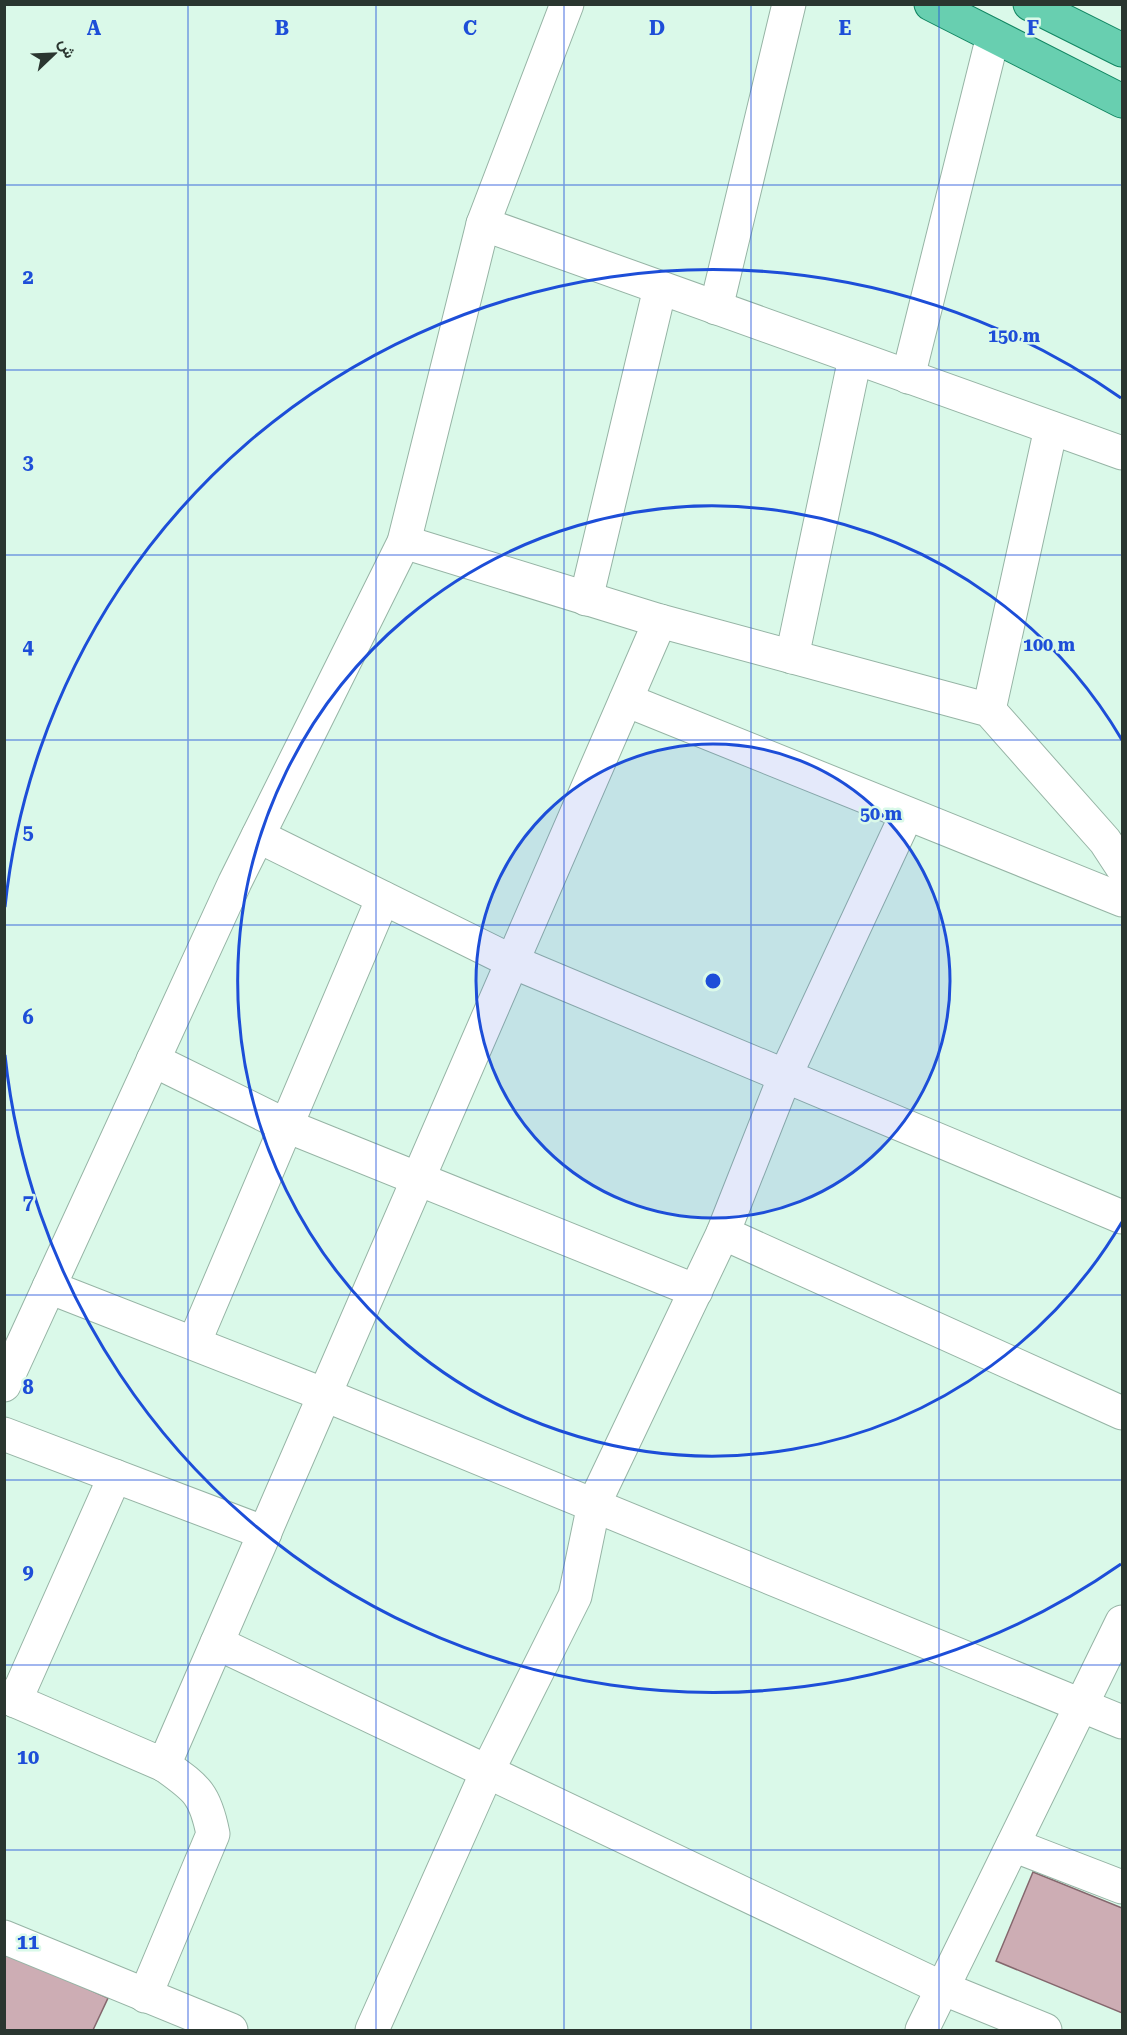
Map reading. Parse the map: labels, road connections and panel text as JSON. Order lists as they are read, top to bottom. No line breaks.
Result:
{"north":"top right","grid":{"columns":["A","B","C","D","E","F"],"rows":["2","3","4","5","6","7","8","9","10","11"]},"rings":["150 m","100 m","50 m"]}
